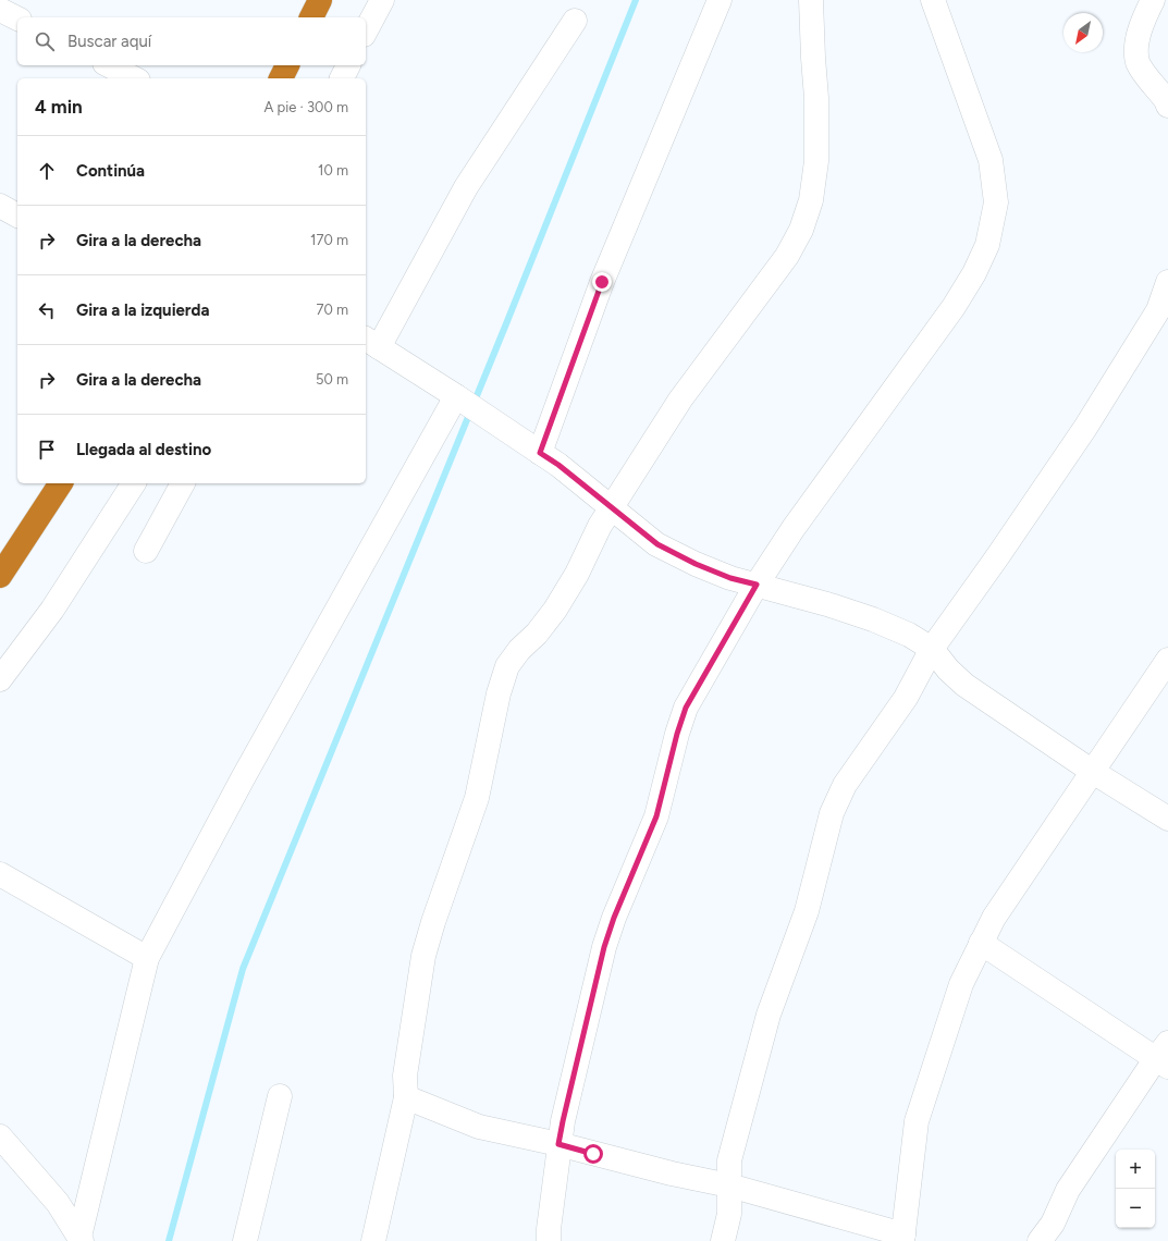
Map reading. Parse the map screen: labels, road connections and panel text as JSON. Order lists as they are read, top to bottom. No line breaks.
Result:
{"north":"bottom left","page":{"search":"Buscar aquí","heading":["4 min","A pie · 300 m"],"list":[["Continúa","10 m"],["Gira a la derecha","170 m"],["Gira a la izquierda","70 m"],["Gira a la derecha","50 m"],"Llegada al destino"],"map_buttons":["+","−"]}}
